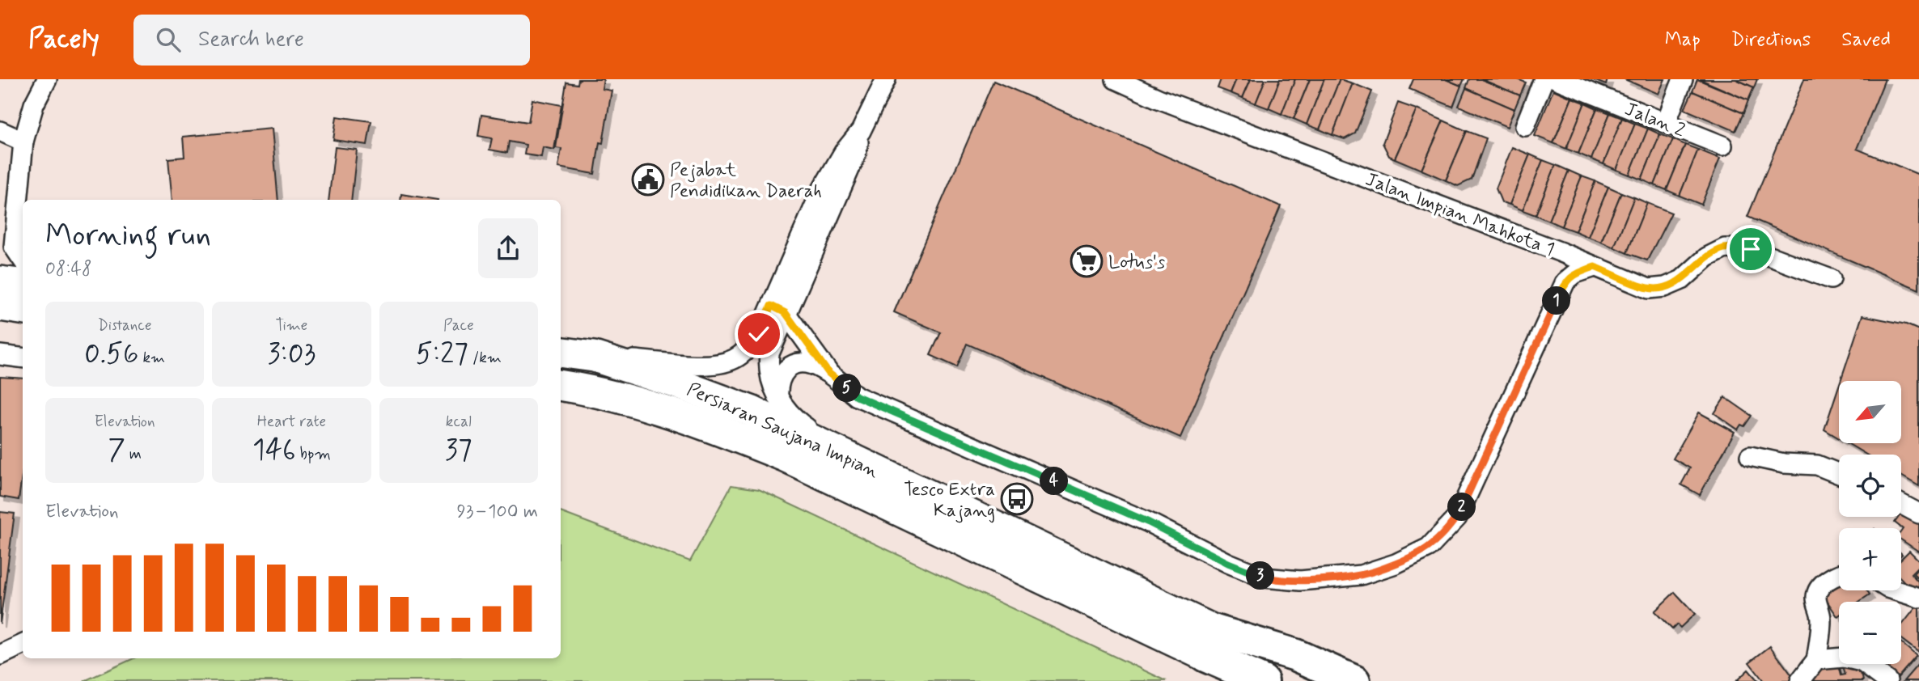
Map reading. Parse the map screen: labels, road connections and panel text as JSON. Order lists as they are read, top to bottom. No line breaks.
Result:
{"streets":{"highway":["Persiaran Saujana Impian"],"street":["Jalan 2","Jalan Impian Mahkota 1"]},"places":{"public building":["Pejabat Pendidikan Daerah"],"supermarket":["Lotus's"],"bus stop":["Tesco Extra Kajang"]},"north":"bottom left","page":{"header":"Pacely","search":"Search here","nav":["Map","Directions","Saved"],"heading":["Morning run","08:48"],"pins":["1","5","4","2","3"],"stats":[["Distance","0.56 km"],["Time","3:03"],["Pace","5:27 /km"],["Elevation","7 m"],["Heart rate","146 bpm"],["kcal","37"]],"map_buttons":["+","−"],"chart":["Elevation","93–100 m"]}}
